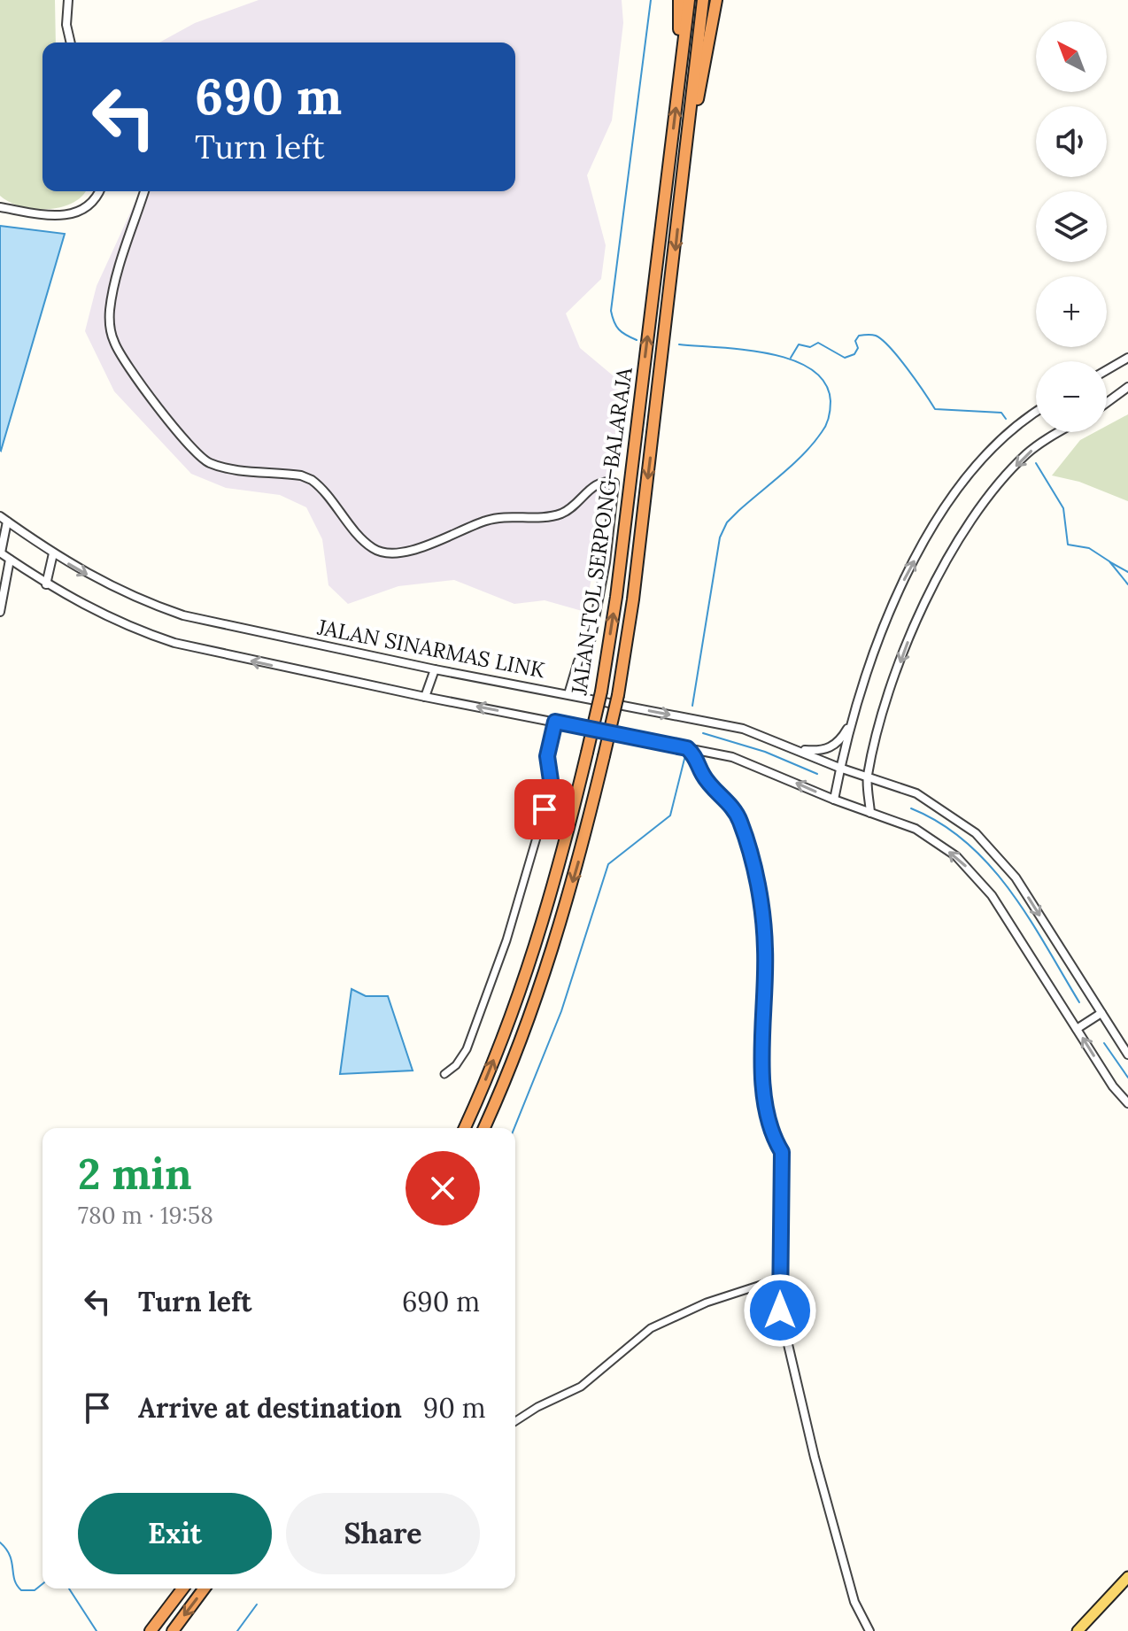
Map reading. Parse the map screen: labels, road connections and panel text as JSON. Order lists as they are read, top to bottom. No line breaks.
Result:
{"streets":{"highway":["JALAN TOL SERPONG–BALARAJA"],"street":["JALAN SINARMAS LINK"]},"north":"top left","page":{"map_buttons":["+","−"],"turn":["690 m","Turn left"],"heading":["2 min","780 m · 19:58"],"list":[{"name":"Turn left","value":"690 m"},{"name":"Arrive at destination","value":"90 m"}],"buttons":["Exit","Share"]}}
